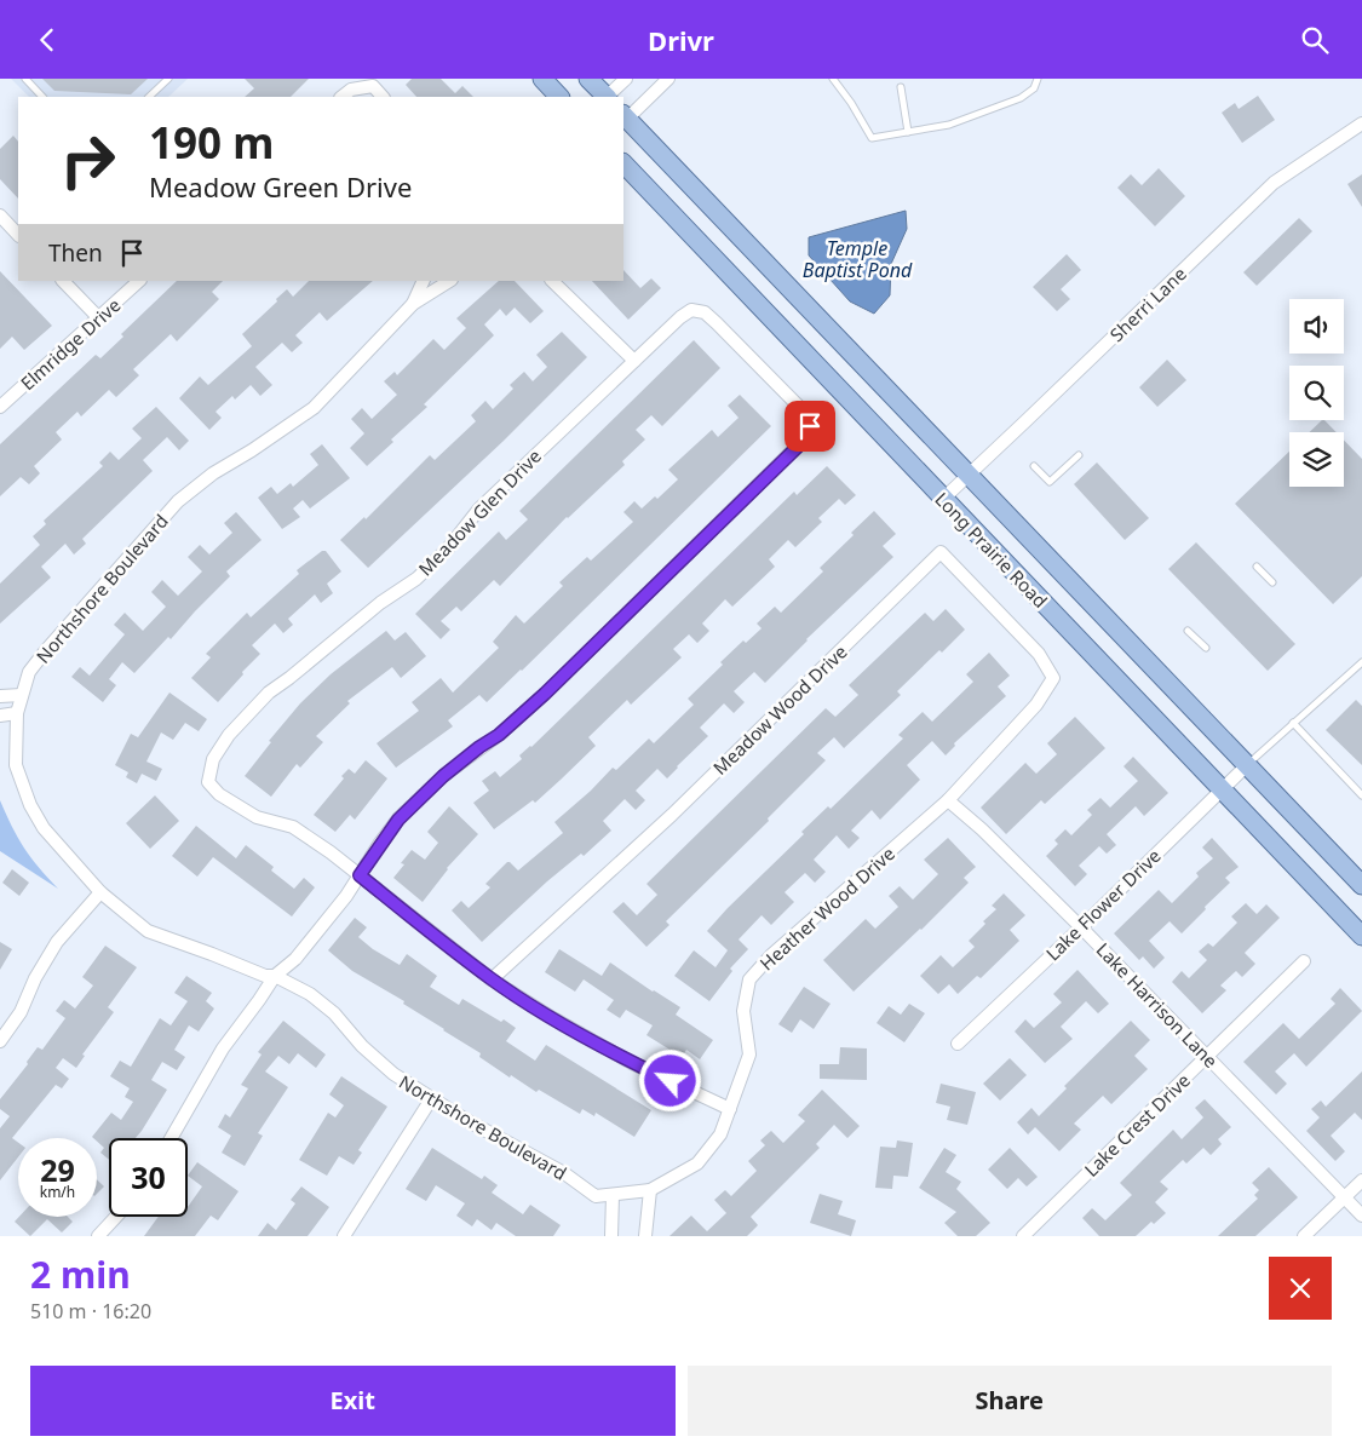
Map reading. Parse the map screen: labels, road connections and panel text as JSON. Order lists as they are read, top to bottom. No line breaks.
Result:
{"streets":{"main road":["Long Prairie Road"],"street":["Sherri Lane","Elmridge Drive","Meadow Glen Drive","Northshore Boulevard","Meadow Wood Drive","Lake Flower Drive","Heather Wood Drive","Lake Harrison Lane","Lake Crest Drive"]},"crossings":[["Sherri Lane","Long Prairie Road"],["Long Prairie Road","Lake Flower Drive"],["Northshore Boulevard","Heather Wood Drive"],["Meadow Wood Drive","Heather Wood Drive"],["Lake Flower Drive","Lake Harrison Lane"],["Heather Wood Drive","Lake Harrison Lane"],["Lake Harrison Lane","Lake Crest Drive"]],"water":["Temple Baptist Pond"],"page":{"header":"Drivr","turn":["190 m","Meadow Green Drive"],"then":"Then","speed":"29 km/h","limit":"30","heading":["2 min","510 m · 16:20"],"buttons":["Exit","Share"]}}
